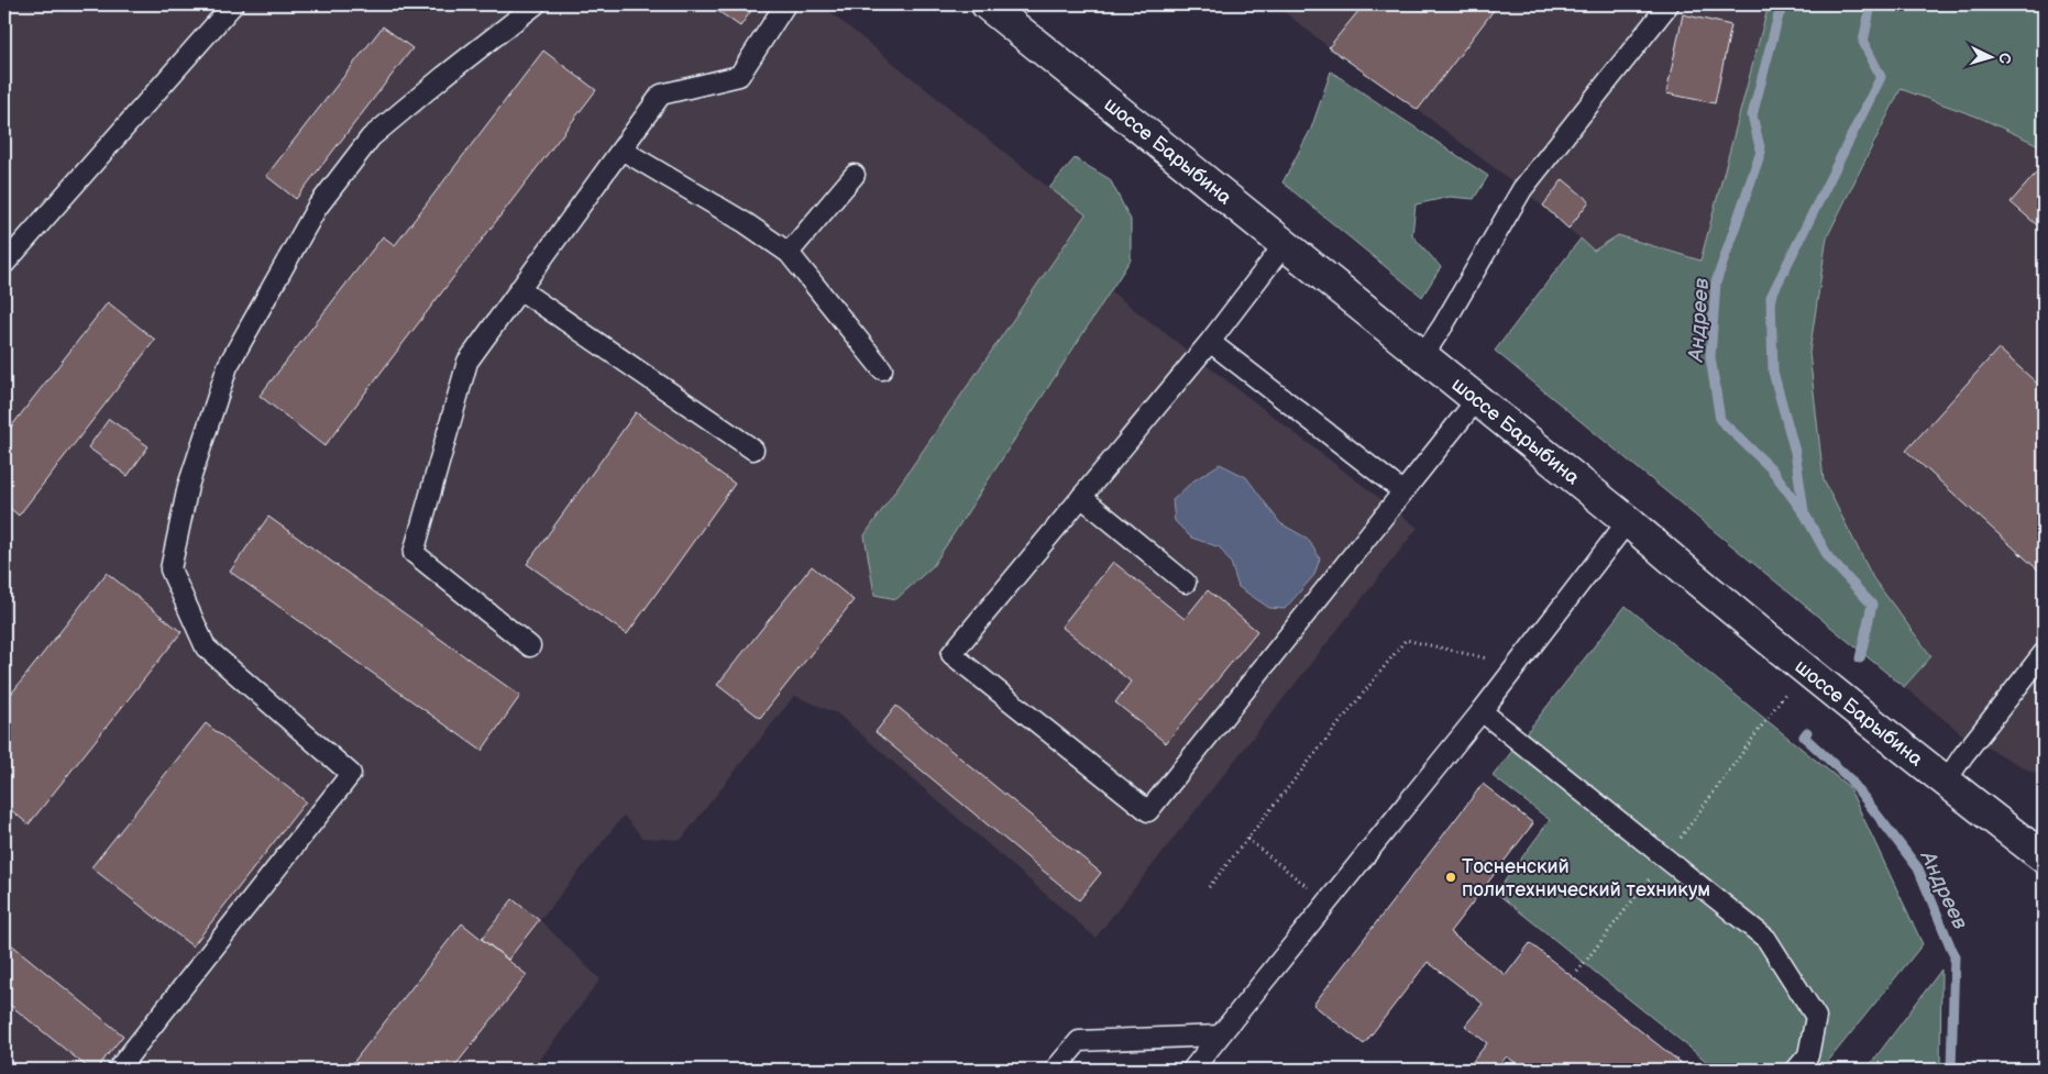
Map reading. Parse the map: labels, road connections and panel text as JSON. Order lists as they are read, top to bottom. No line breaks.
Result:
{"streets":{"main road":["шоссе Барыбина"]},"water":["Андреев"],"places":["Тосненский политехнический техникум"],"north":"right"}
